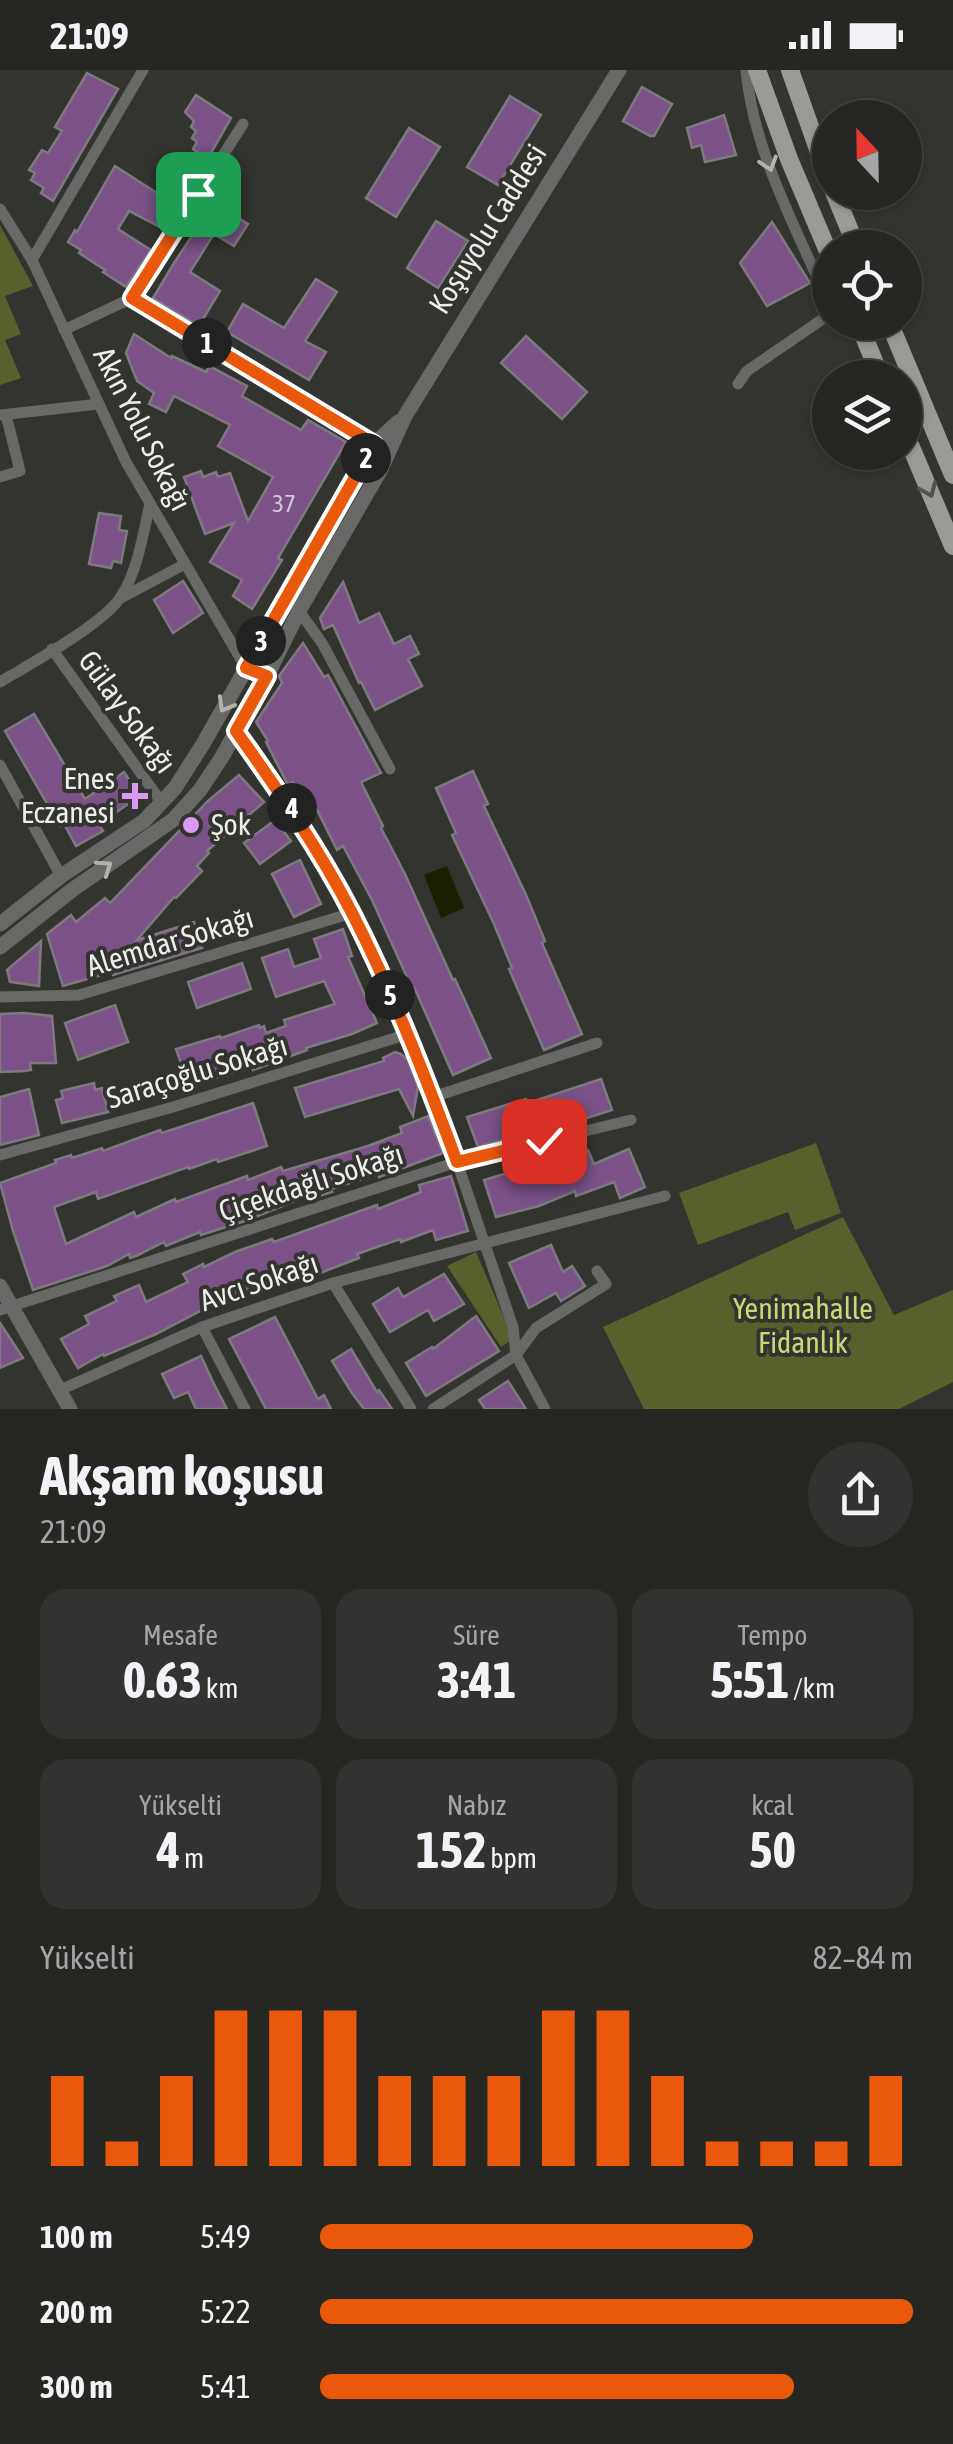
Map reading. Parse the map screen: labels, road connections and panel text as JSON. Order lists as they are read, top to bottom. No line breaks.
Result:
{"streets":{"street":["Koşuyolu Caddesi","Akın Yolu Sokağı","Gülay Sokağı","Alemdar Sokağı","Saraçoğlu Sokağı","Çiçekdağlı Sokağı","Avcı Sokağı"]},"crossings":[["Koşuyolu Caddesi","Akın Yolu Sokağı"],["Koşuyolu Caddesi","Gülay Sokağı"]],"parks":["Yenimahalle Fidanlık"],"places":{"health":["Enes Eczanesi"],"other":["Şok"]},"house_numbers":["37"],"north":"top","page":{"status":"21:09","pins":["1","2","3","4","5"],"heading":["Akşam koşusu","21:09"],"stats":[["Mesafe","0.63 km"],["Süre","3:41"],["Tempo","5:51 /km"],["Yükselti","4 m"],["Nabız","152 bpm"],["kcal","50"]],"chart":["Yükselti","82–84 m"],"list":[{"name":"100 m","note":"5:49"},{"name":"200 m","note":"5:22"},{"name":"300 m","note":"5:41"}]}}
